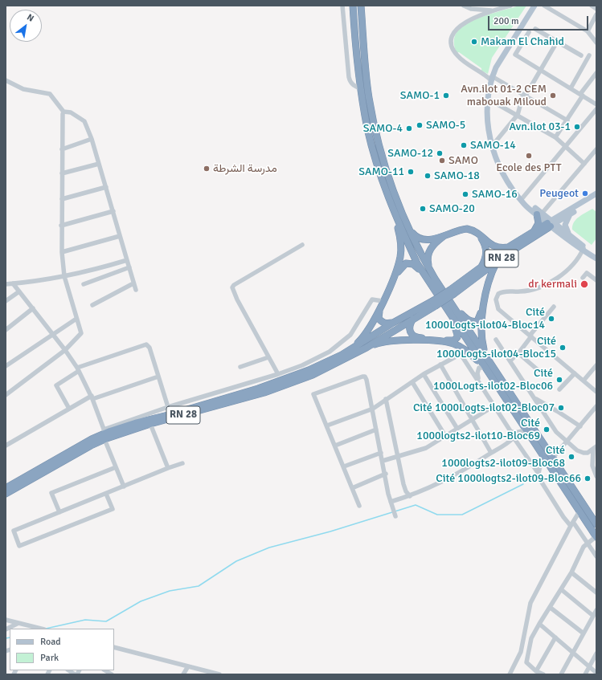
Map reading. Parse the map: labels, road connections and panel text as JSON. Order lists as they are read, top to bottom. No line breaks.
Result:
{"streets":{"highway":["RN 28"]},"places":["Makam El Chahid","SAMO-1","Avn.ilot 01-2 CEM mabouak Miloud","SAMO-5","Avn.ilot 03-1","SAMO-4","SAMO-14","SAMO-12","Ecole des PTT","SAMO","مدرسة الشرطة","SAMO-11","SAMO-18","Peugeot","SAMO-16","SAMO-20","dr kermali","Cité 1000Logts-ilot04-Bloc14","Cité 1000Logts-ilot04-Bloc15","Cité 1000Logts-ilot02-Bloc06","Cité 1000Logts-ilot02-Bloc07","Cité 1000logts2-ilot10-Bloc69","Cité 1000logts2-ilot09-Bloc68","Cité 1000logts2-ilot09-Bloc66"],"legend":["Road","Park"],"scale_bar":"200 m","north":"top right"}
